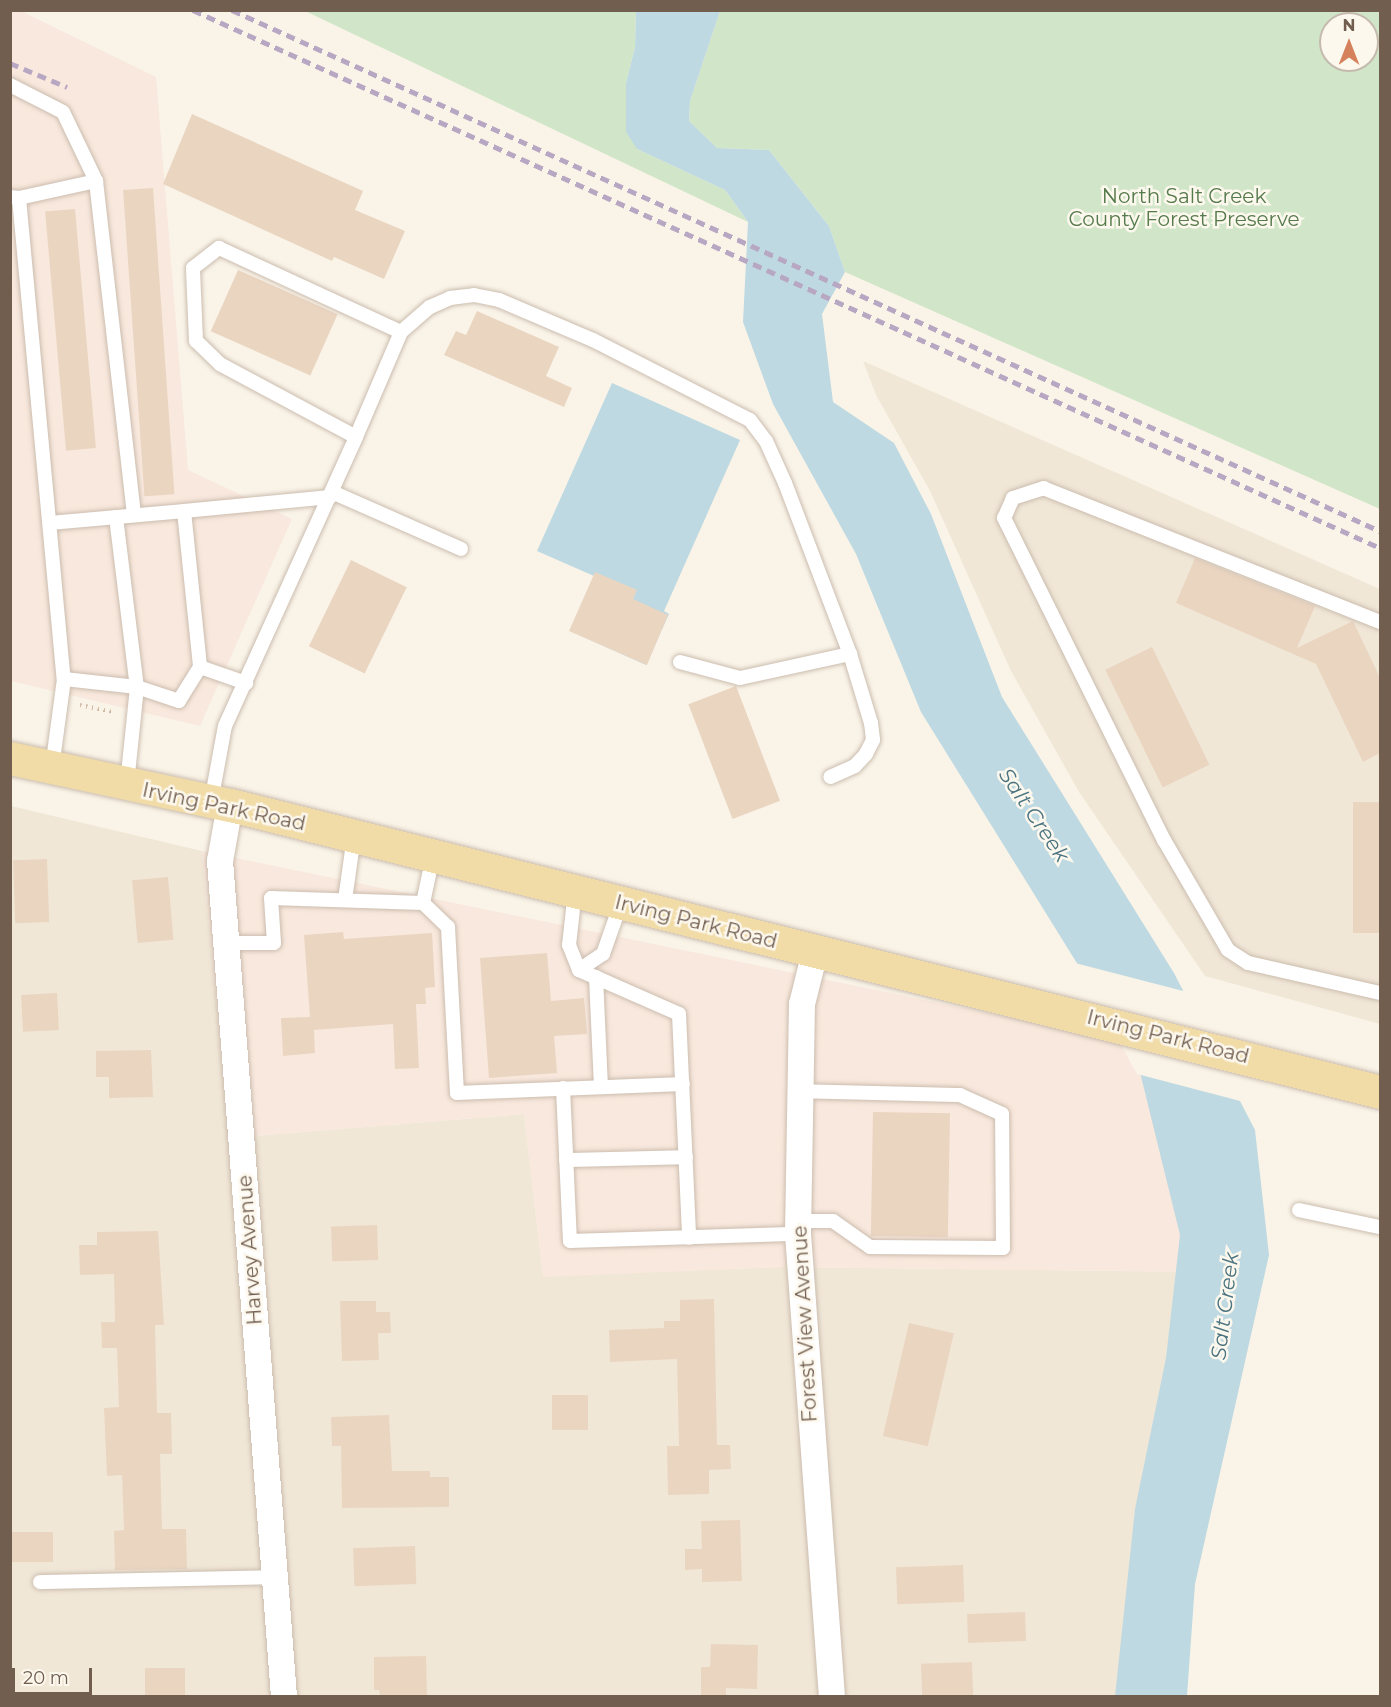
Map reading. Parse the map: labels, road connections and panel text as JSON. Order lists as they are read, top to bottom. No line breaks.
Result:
{"streets":{"main road":["Irving Park Road"],"street":["Harvey Avenue","Forest View Avenue"]},"crossings":[["Irving Park Road","Harvey Avenue"],["Irving Park Road","Forest View Avenue"]],"water":["Salt Creek"],"parks":["North Salt Creek County Forest Preserve"],"scale_bar":"20 m","north":"top"}
